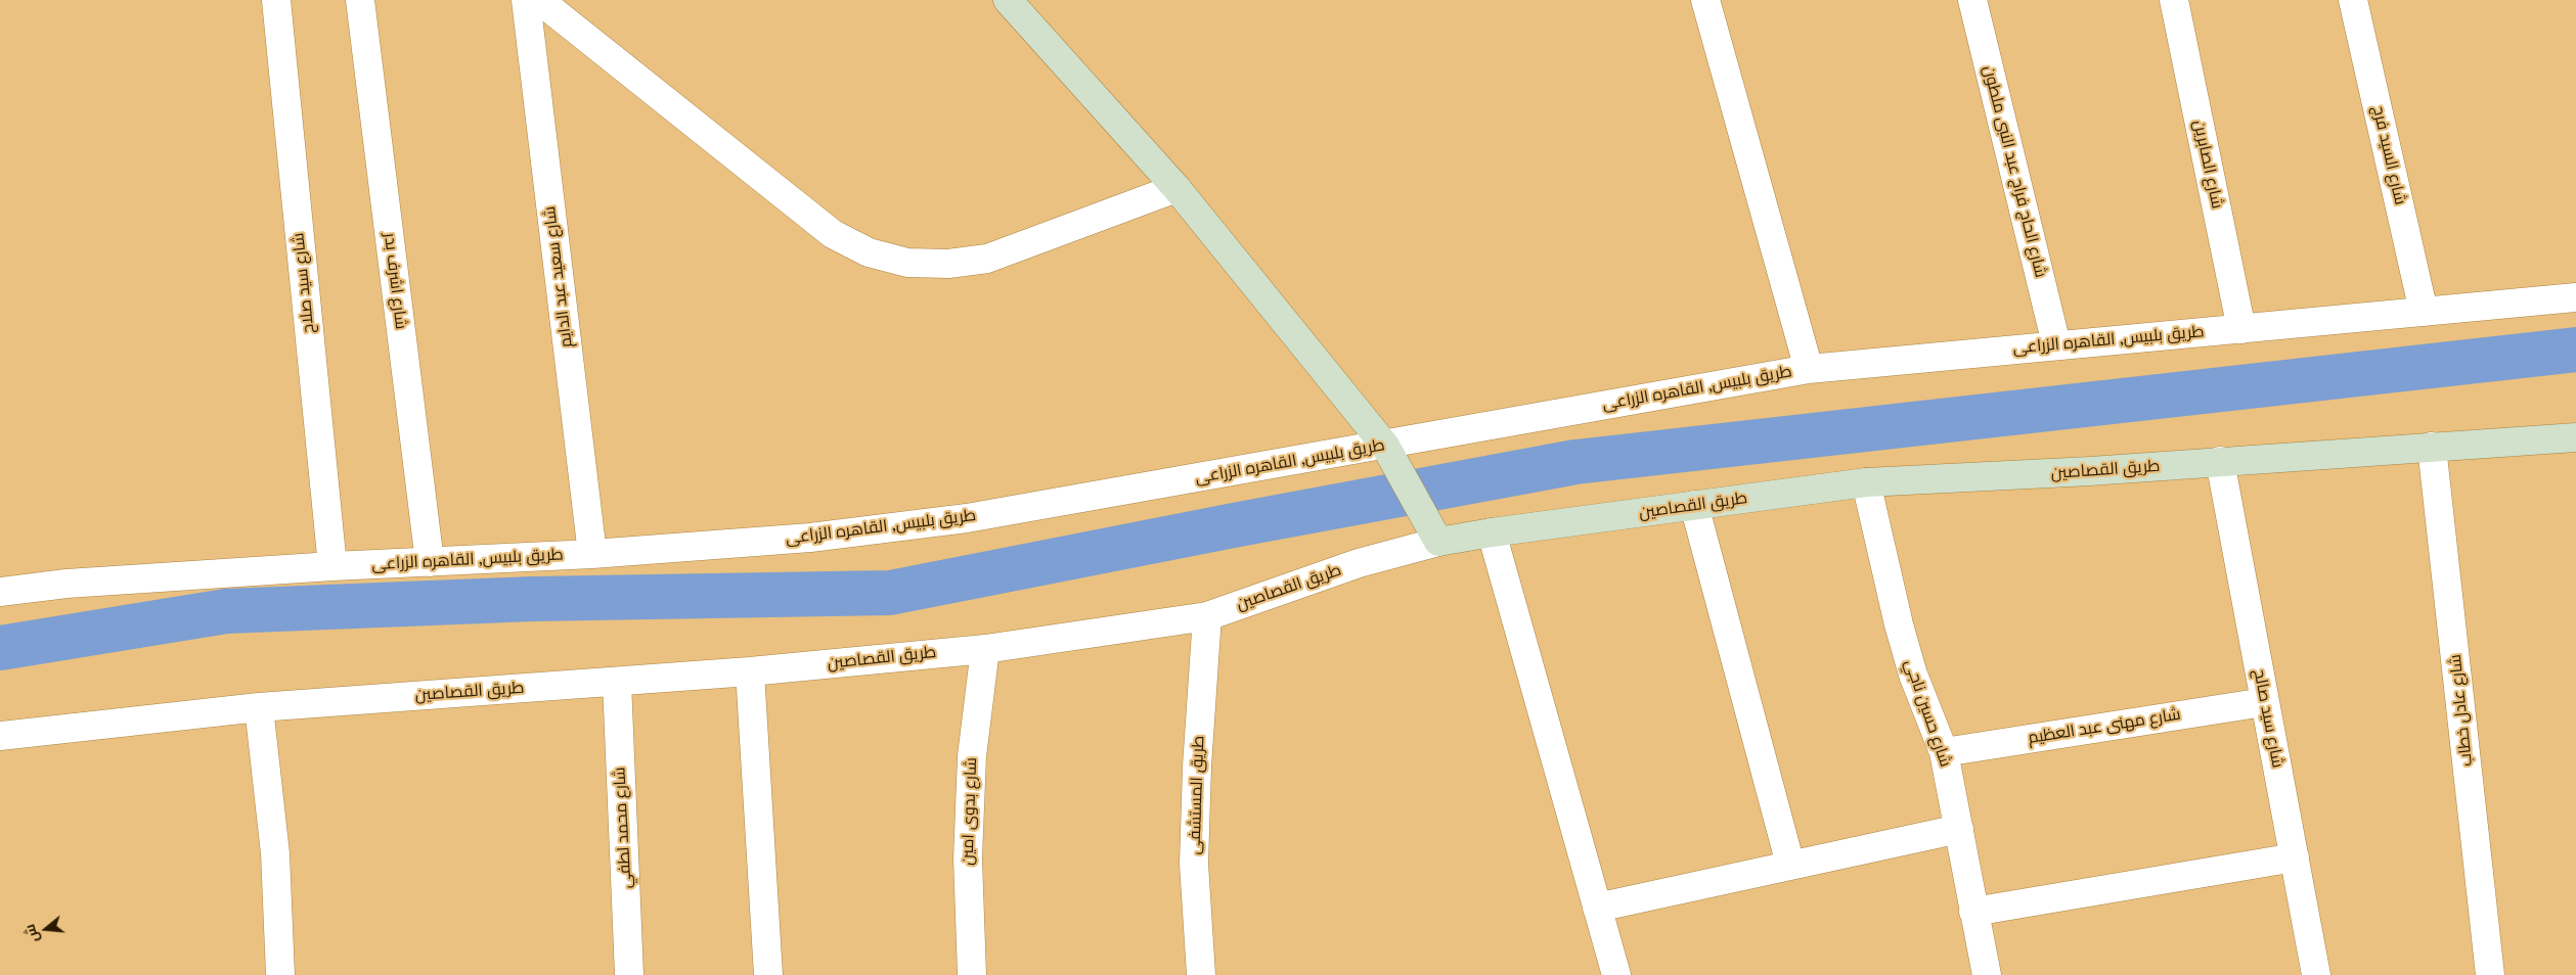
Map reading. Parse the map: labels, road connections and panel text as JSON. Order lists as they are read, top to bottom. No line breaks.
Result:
{"streets":{"street":["شارع السيد فرج","شارع الصابرين","شارع الحاج فراج عبد النبى ملطون","شارع سعيد عبد الدايم","شارع اشرف بدر","شارع سيد صلاح","طريق بلبيس, القاهره الزراعى","طريق القصاصين","شارع عادل خطاب","شارع حسين ناجي","شارع سيد صالح","شارع مهنى عبد العظيم","طريق المستشفى","شارع بدوى امين","شارع محمد لطفي"]},"crossings":[["شارع السيد فرج","طريق بلبيس, القاهره الزراعى"],["شارع الصابرين","طريق بلبيس, القاهره الزراعى"],["شارع الحاج فراج عبد النبى ملطون","طريق بلبيس, القاهره الزراعى"],["شارع سعيد عبد الدايم","طريق بلبيس, القاهره الزراعى"],["شارع اشرف بدر","طريق بلبيس, القاهره الزراعى"],["شارع سيد صلاح","طريق بلبيس, القاهره الزراعى"],["طريق القصاصين","شارع عادل خطاب"],["طريق القصاصين","شارع حسين ناجي"],["طريق القصاصين","شارع سيد صالح"],["طريق القصاصين","طريق المستشفى"],["طريق القصاصين","شارع بدوى امين"],["طريق القصاصين","شارع محمد لطفي"],["شارع حسين ناجي","شارع مهنى عبد العظيم"],["شارع سيد صالح","شارع مهنى عبد العظيم"]],"north":"left"}
